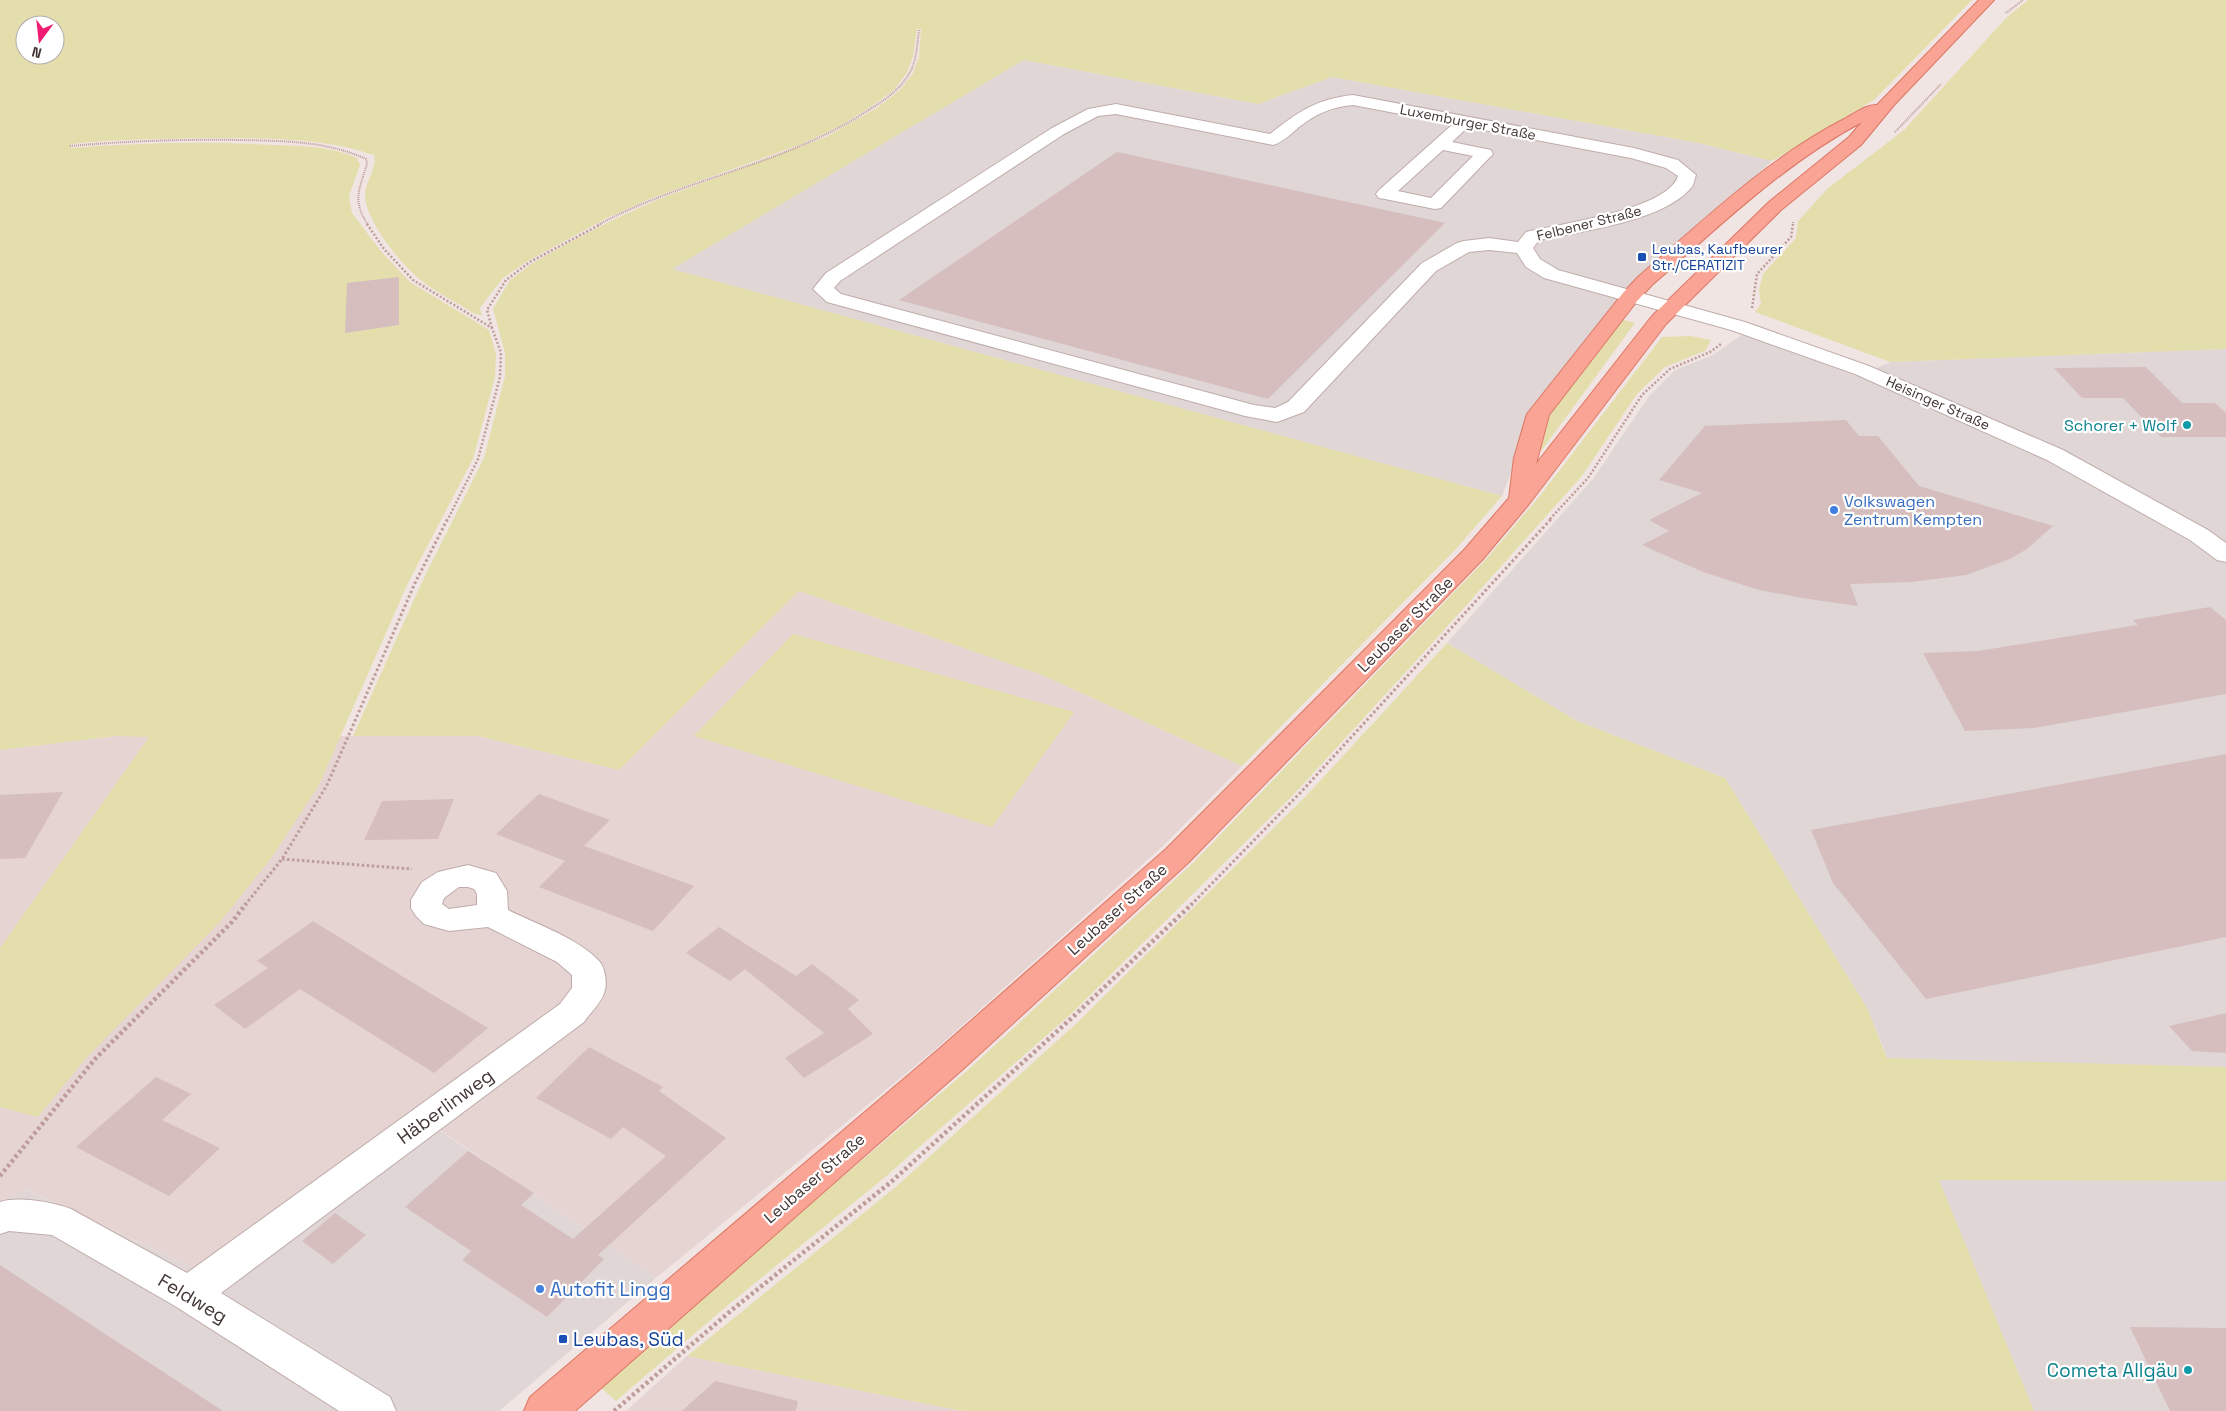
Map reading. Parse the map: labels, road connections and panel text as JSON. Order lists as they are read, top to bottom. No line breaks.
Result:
{"streets":{"main road":["Leubaser Straße"],"street":["Luxemburger Straße","Felbener Straße","Heisinger Straße","Häberlinweg","Feldweg"]},"crossings":[["Luxemburger Straße","Felbener Straße"],["Felbener Straße","Heisinger Straße"],["Heisinger Straße","Leubaser Straße"],["Häberlinweg","Feldweg"]],"places":{"transit":["Leubas, Kaufbeurer Str./CERATIZIT","Leubas, Süd"],"other":["Schorer + Wolf","Volkswagen Zentrum Kempten","Autofit Lingg","Cometa Allgäu"]},"north":"bottom"}
